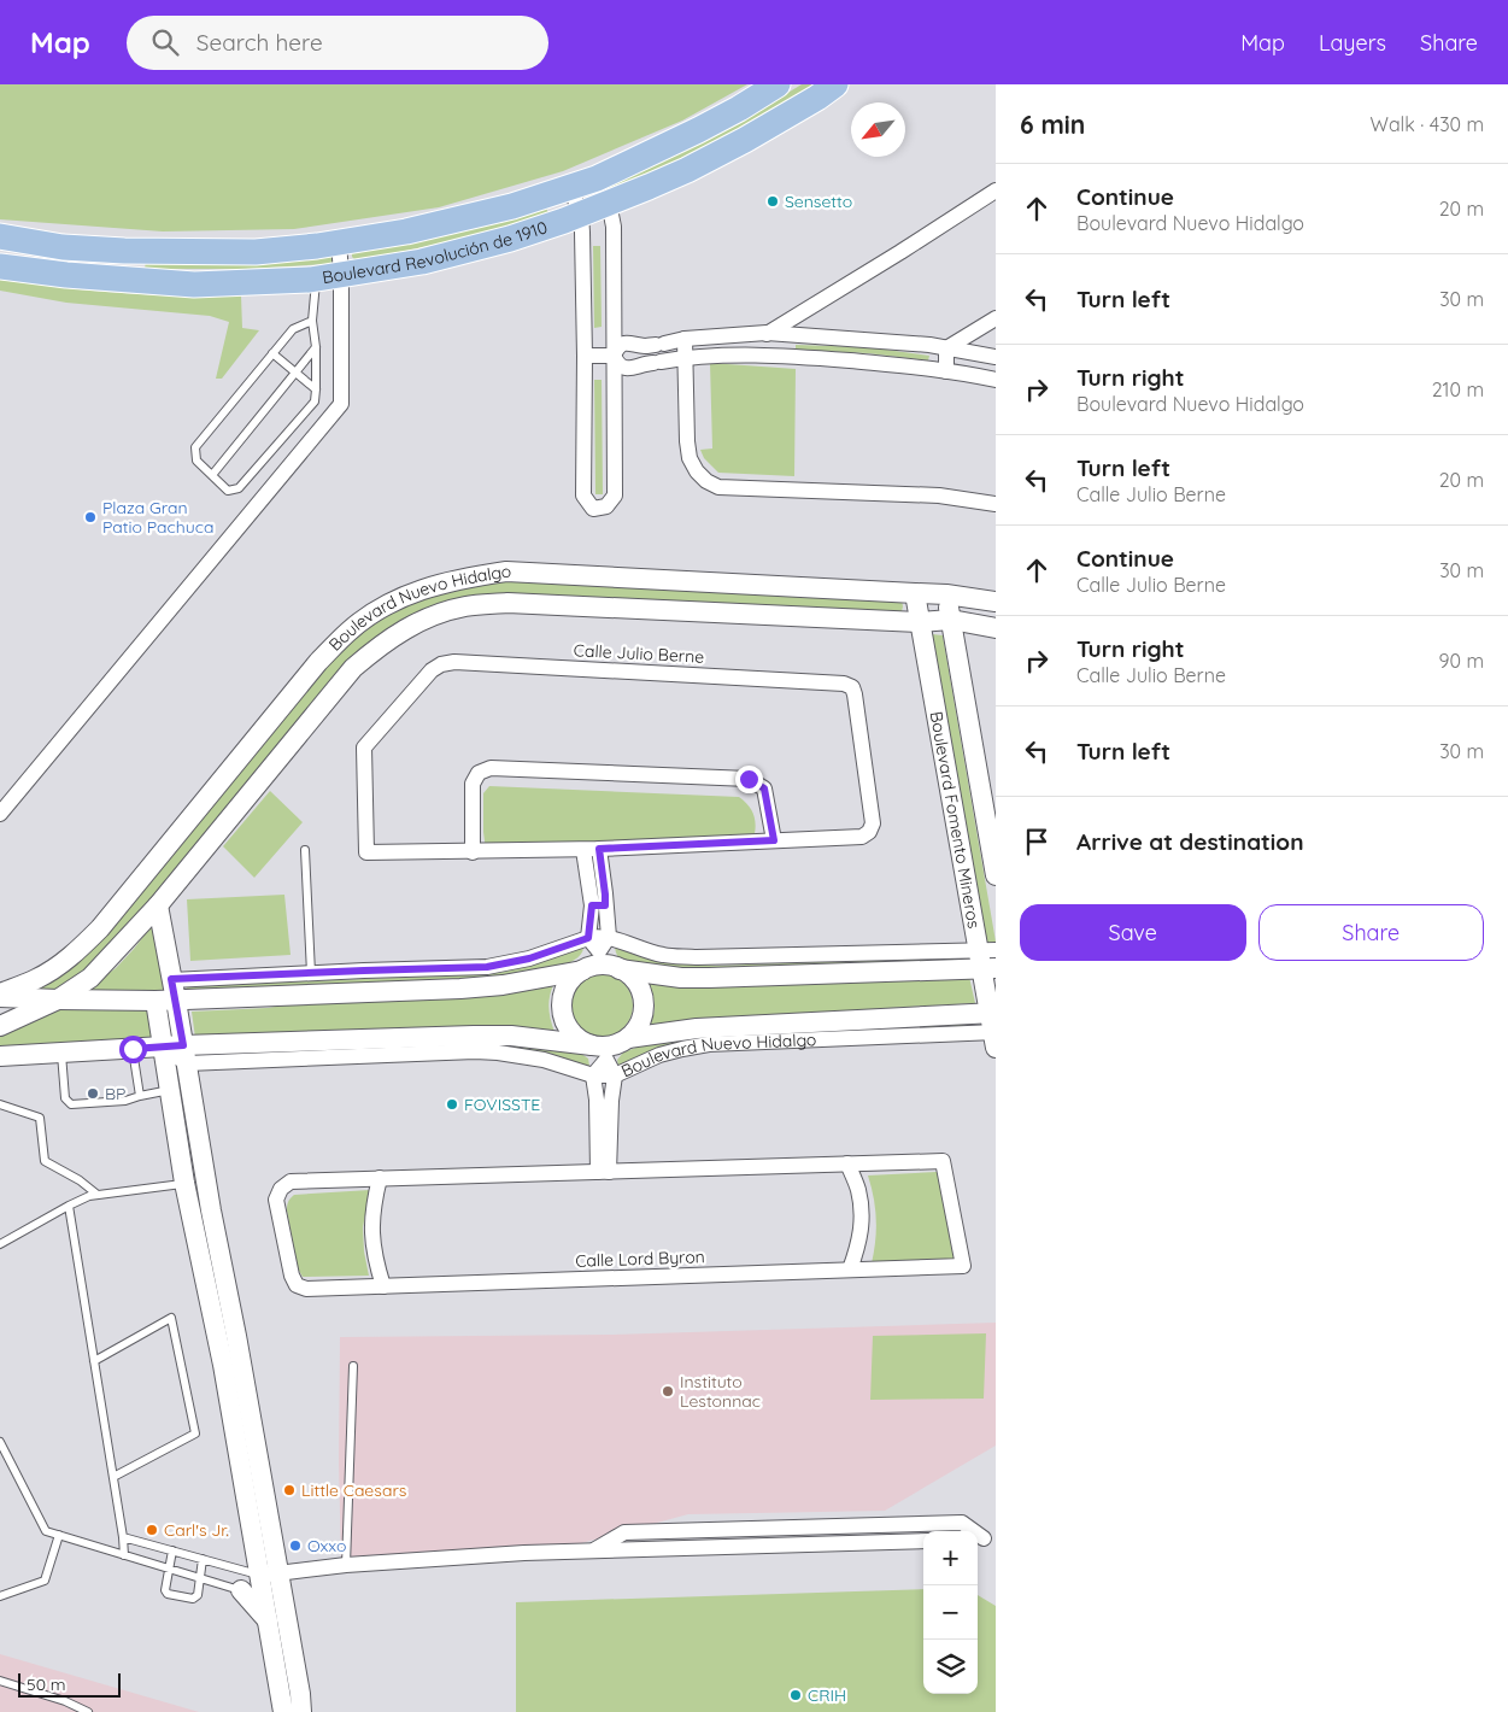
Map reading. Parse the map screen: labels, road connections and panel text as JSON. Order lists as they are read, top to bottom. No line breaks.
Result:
{"streets":{"main road":["Boulevard Revolución de 1910"],"street":["Boulevard Nuevo Hidalgo","Calle Julio Berne","Boulevard Fomento Mineros","Calle Lord Byron"]},"crossings":[["Boulevard Nuevo Hidalgo","Boulevard Fomento Mineros"]],"places":["Sensetto","Plaza Gran Patio Pachuca","BP","FOVISSTE","Instituto Lestonnac","Little Caesars","Carl's Jr.","Oxxo","CRIH"],"scale_bar":"50 m","north":"bottom left","page":{"header":"Map","search":"Search here","nav":["Map","Layers","Share"],"heading":["6 min","Walk · 430 m"],"list":[["Continue","Boulevard Nuevo Hidalgo","20 m"],["Turn left","30 m"],["Turn right","Boulevard Nuevo Hidalgo","210 m"],["Turn left","Calle Julio Berne","20 m"],["Continue","Calle Julio Berne","30 m"],["Turn right","Calle Julio Berne","90 m"],["Turn left","30 m"],"Arrive at destination"],"buttons":["Save","Share"],"map_buttons":["+","−"],"scale":"50 m"}}
